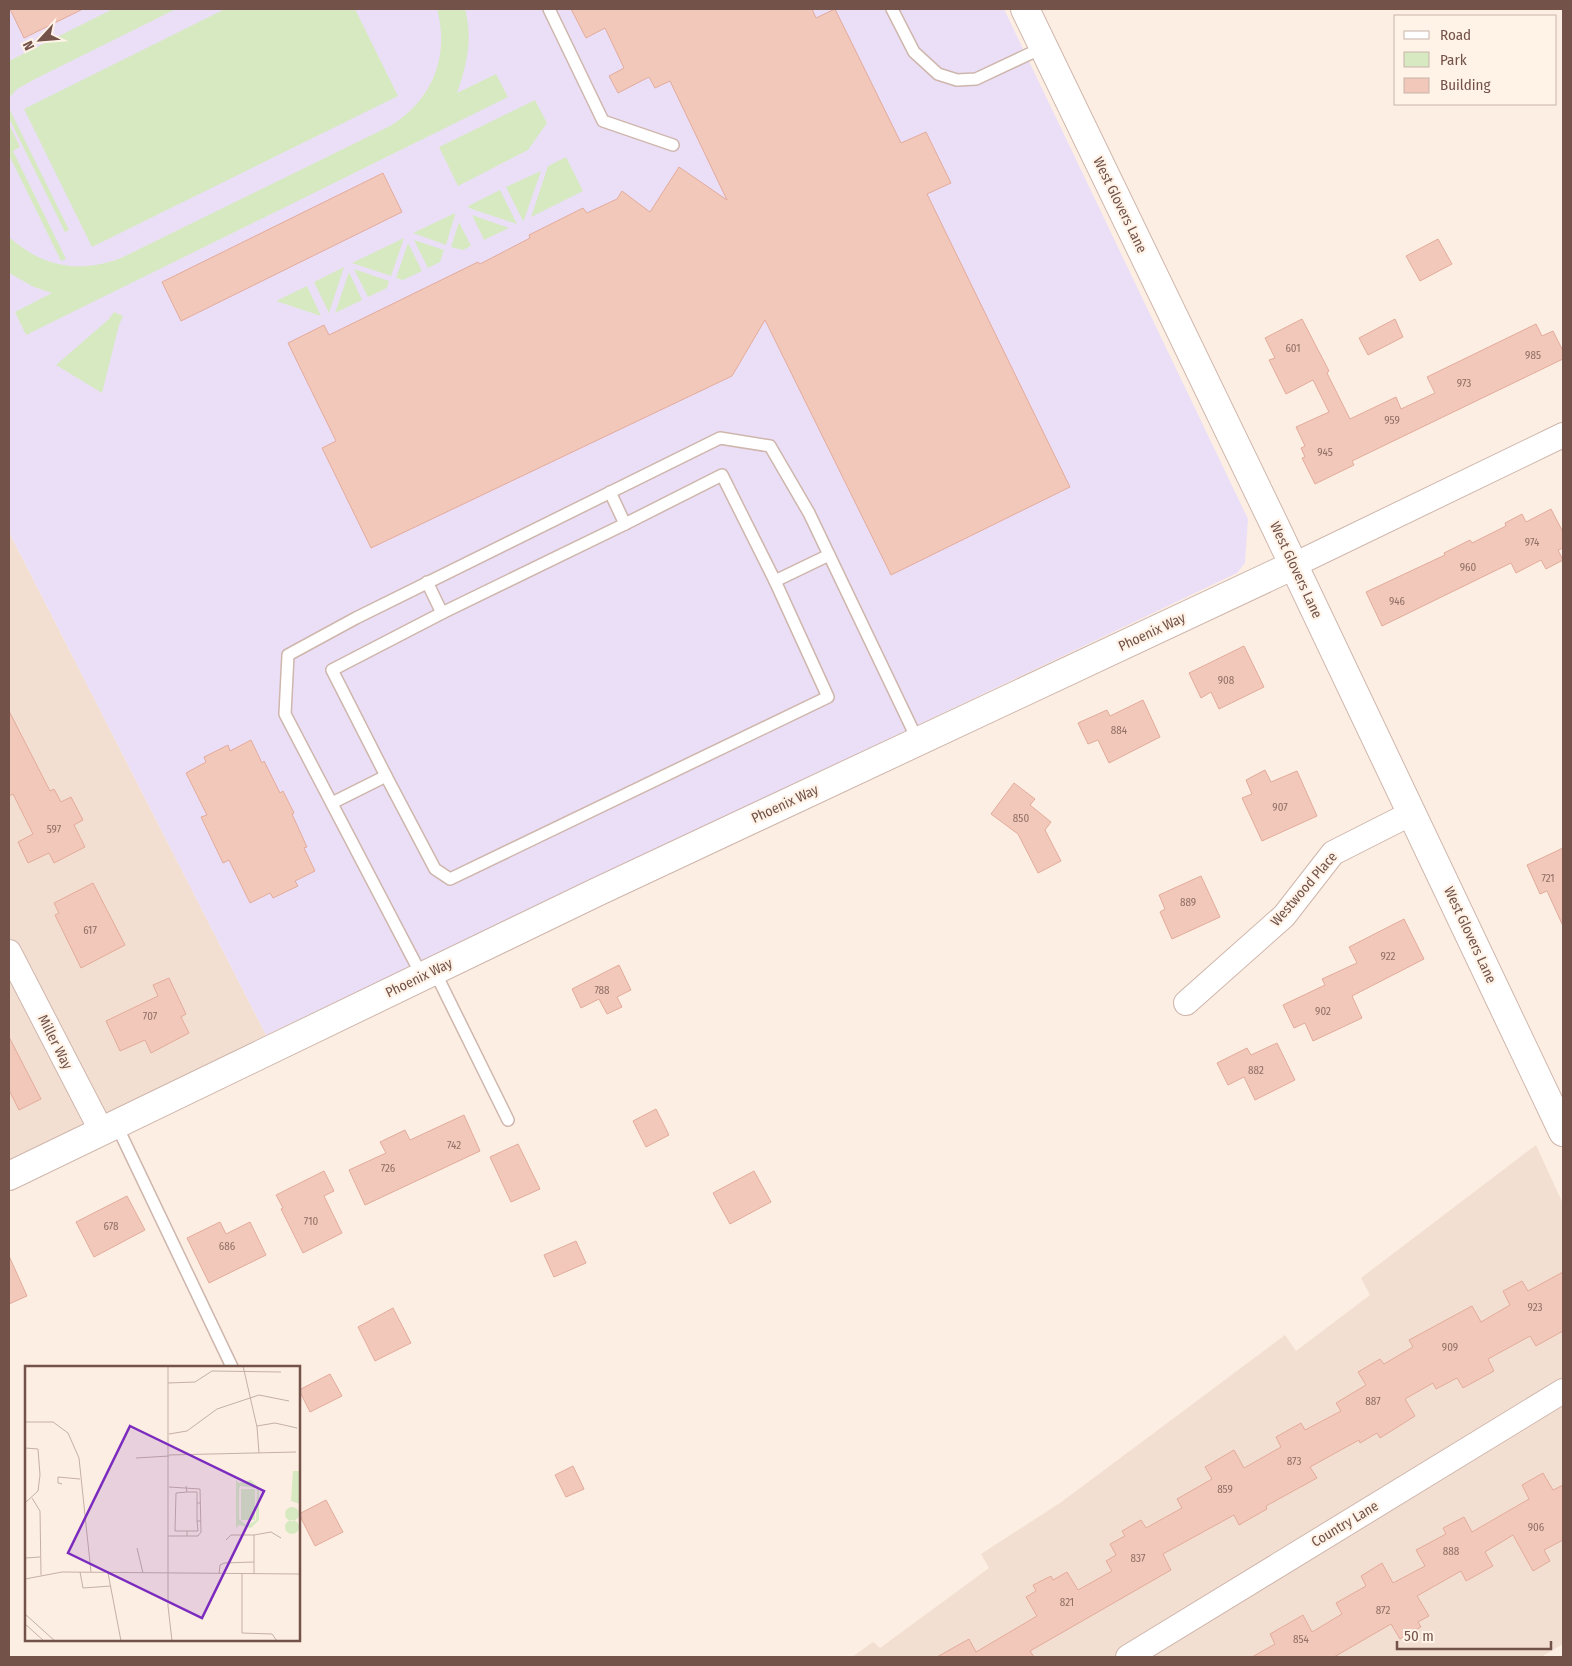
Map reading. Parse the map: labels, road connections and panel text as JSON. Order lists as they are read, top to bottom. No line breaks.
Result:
{"streets":{"street":["West Glovers Lane","Phoenix Way","Westwood Place","Miller Way","Country Lane"]},"crossings":[["West Glovers Lane","Phoenix Way"],["West Glovers Lane","Westwood Place"],["Phoenix Way","Miller Way"]],"house_numbers":["601","985","973","959","945","974","960","946","908","884","907","850","597","721","889","617","922","788","902","707","882","742","726","710","678","686","923","909","887","873","859","906","888","837","821","872","854"],"legend":["Road","Park","Building"],"scale_bar":"50 m","north":"bottom left"}
